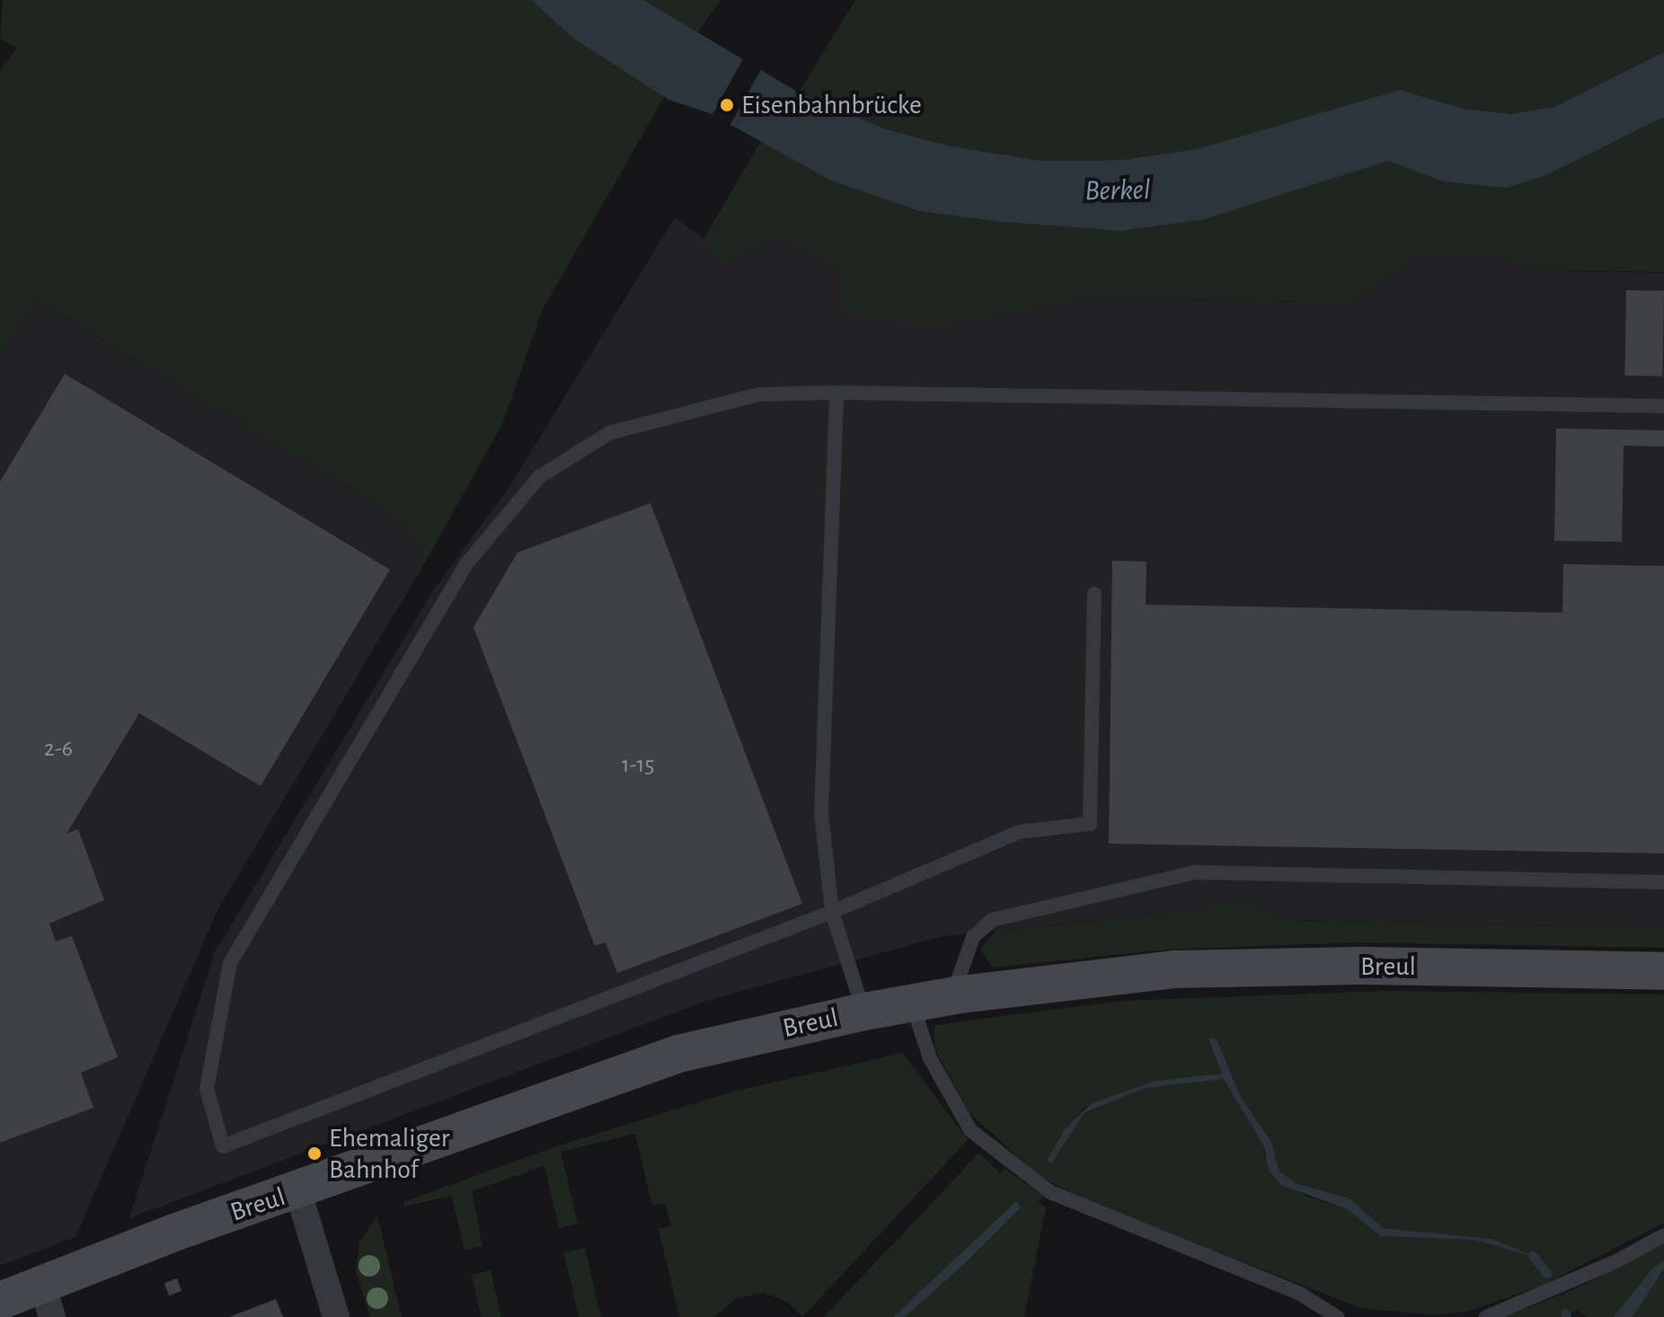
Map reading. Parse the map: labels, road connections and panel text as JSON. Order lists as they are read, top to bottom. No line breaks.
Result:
{"streets":{"main road":["Breul"]},"water":["Berkel"],"places":["Eisenbahnbrücke","Ehemaliger Bahnhof"],"house_numbers":["2-6","1-15"]}
